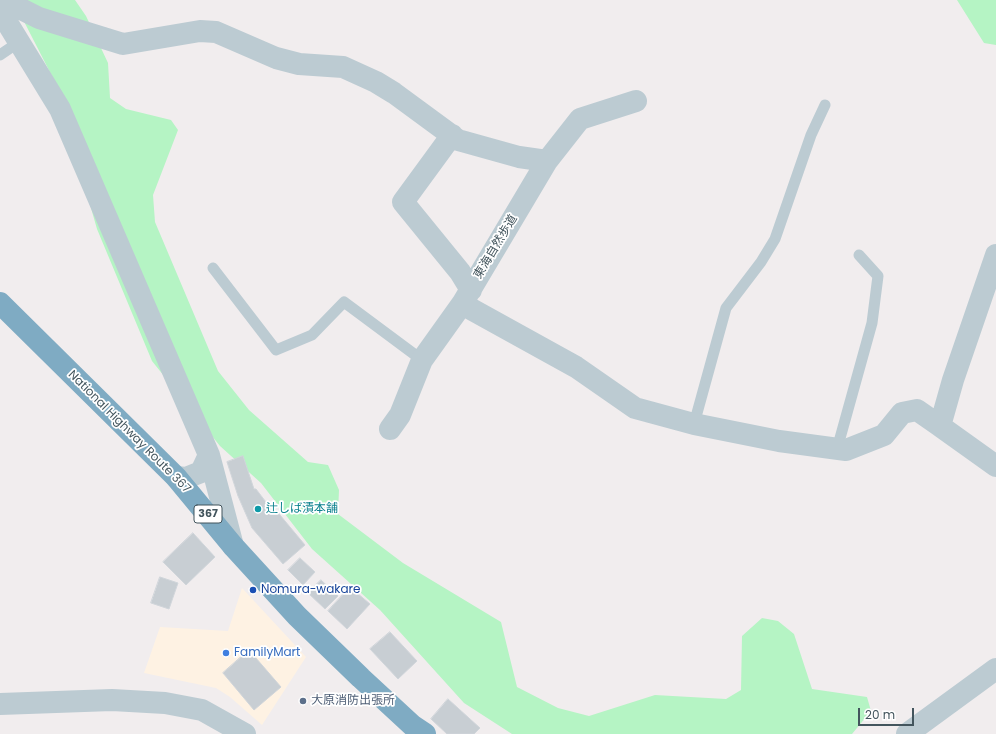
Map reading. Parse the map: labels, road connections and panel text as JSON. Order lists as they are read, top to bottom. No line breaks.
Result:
{"streets":{"highway":["National Highway Route 367","367"],"street":["東海自然歩道"]},"places":["辻しば漬本舗","Nomura-wakare","FamilyMart","大原消防出張所"],"scale_bar":"20 m"}
